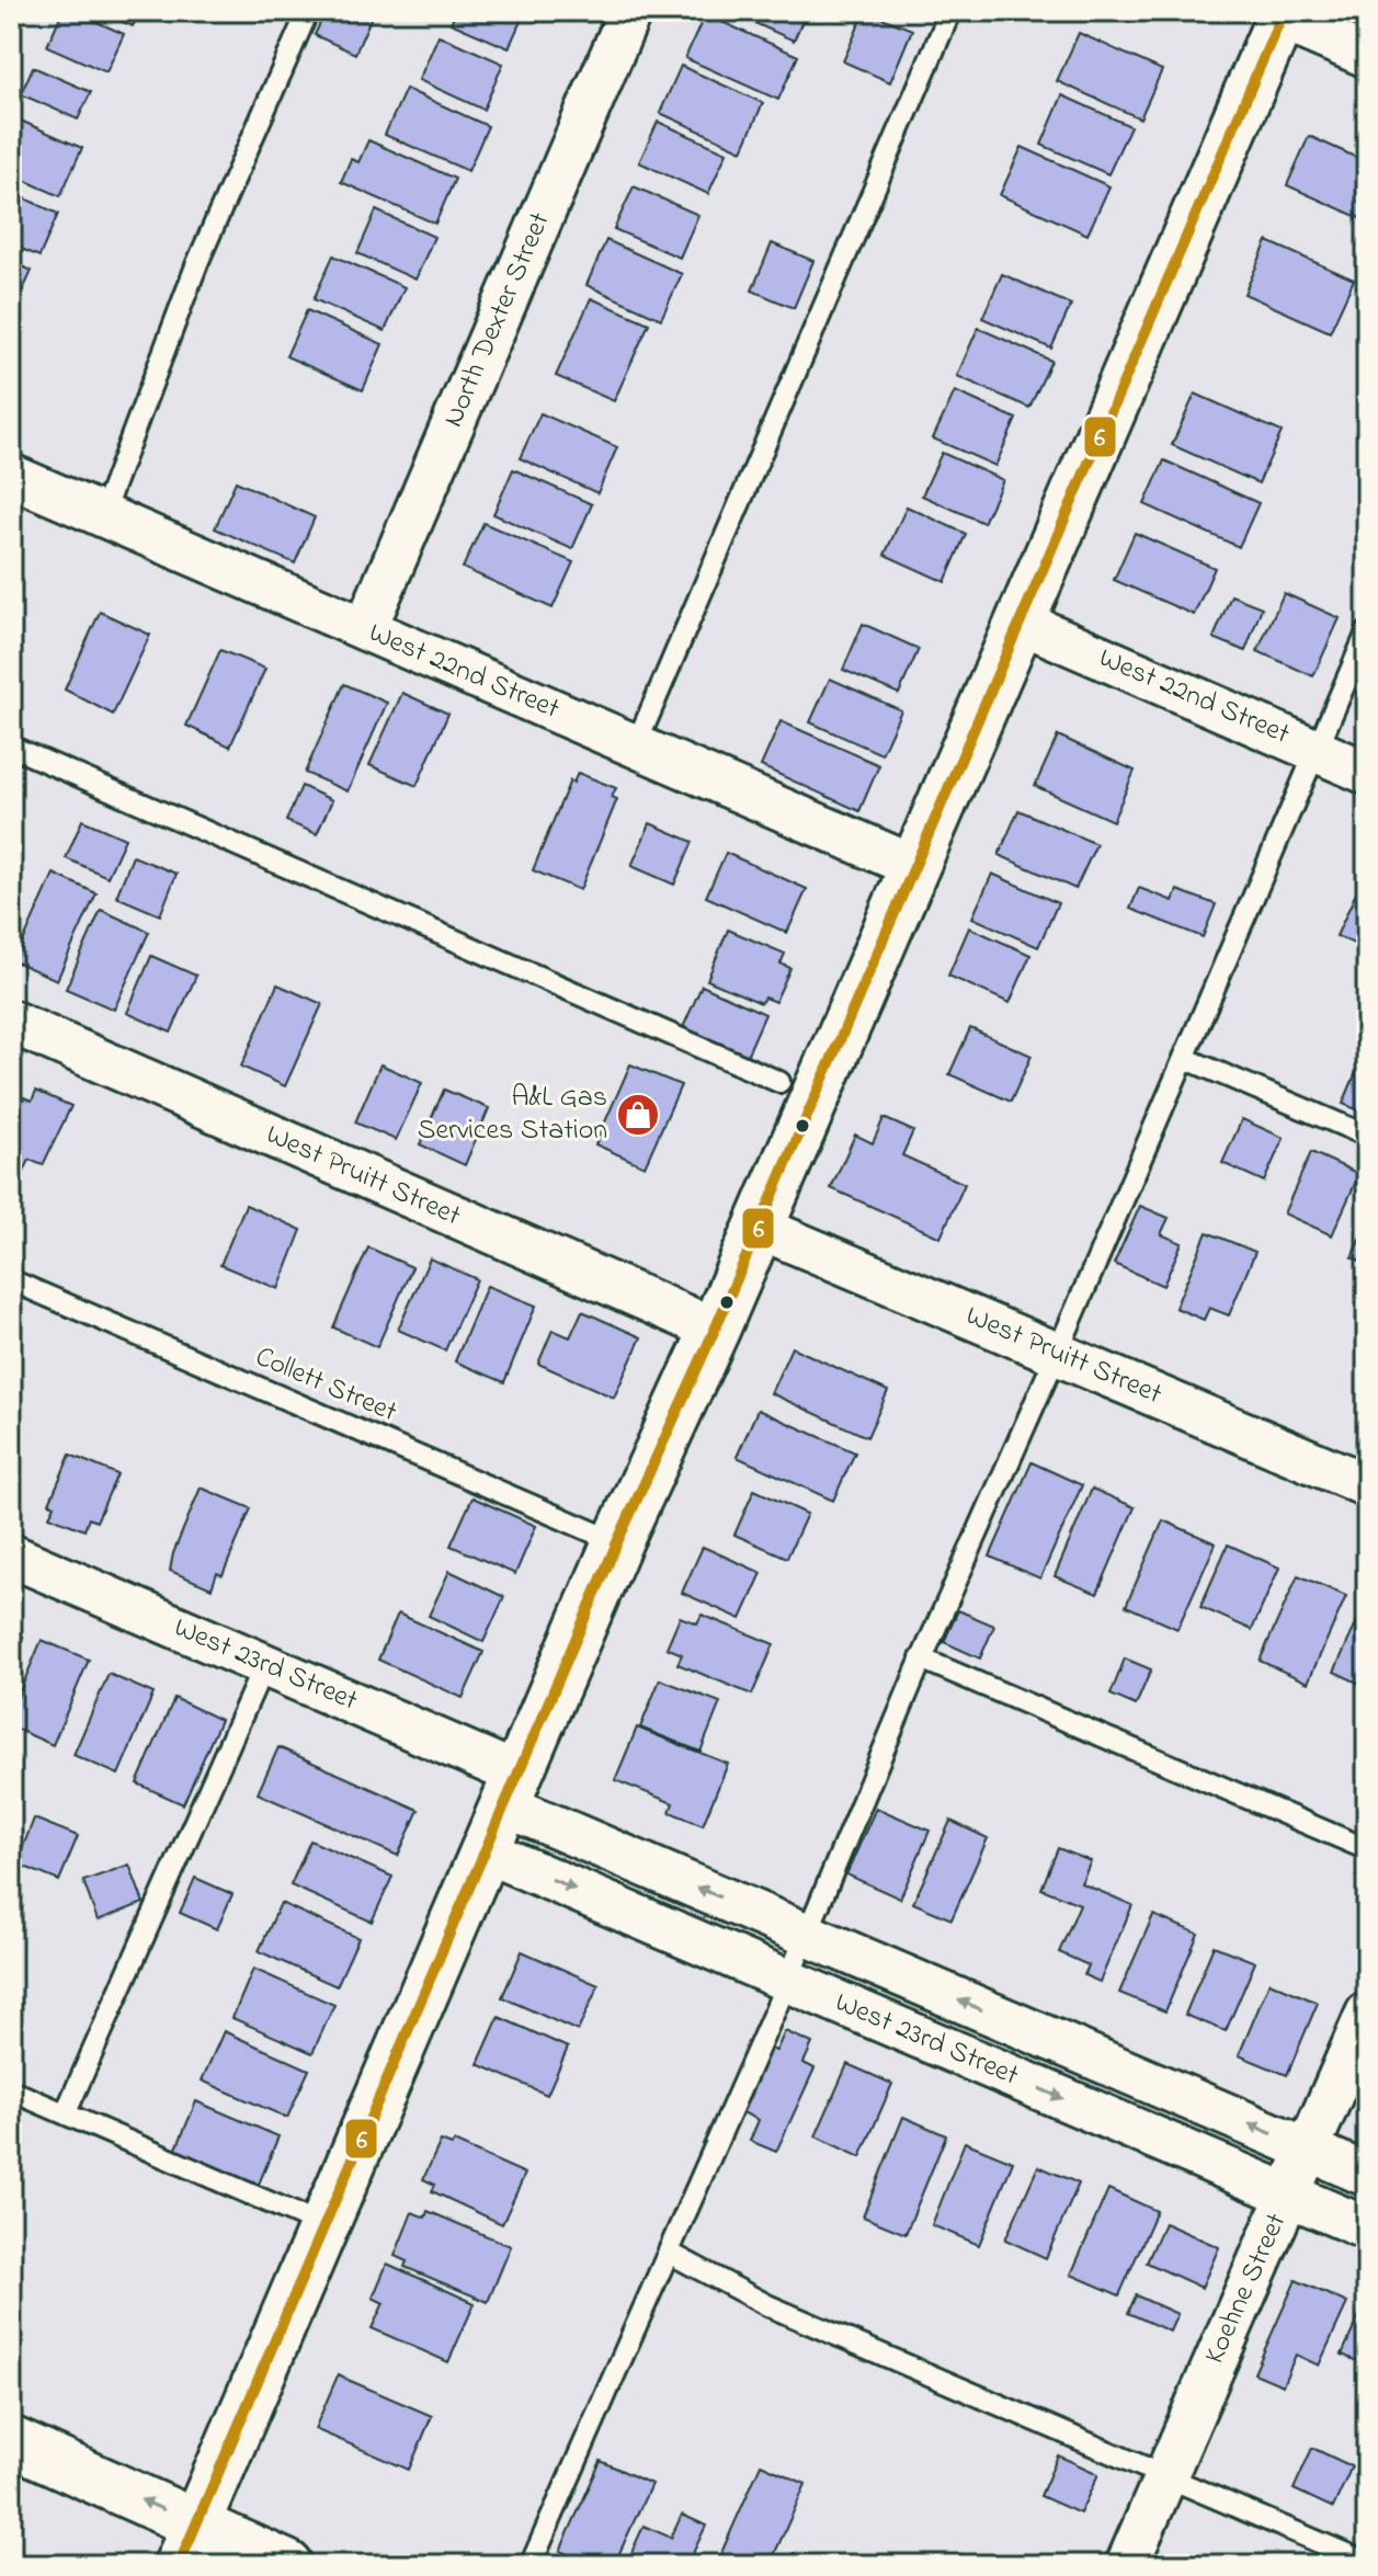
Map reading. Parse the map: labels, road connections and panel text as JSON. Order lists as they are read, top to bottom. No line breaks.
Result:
{"streets":{"street":["North Dexter Street","West 22nd Street","West Pruitt Street","West 23rd Street","Koehne Street"],"lane":["Collett Street"]},"crossings":[["North Dexter Street","West 22nd Street"],["West 23rd Street","Koehne Street"]],"places":{"shop":["A&L Gas Services Station"]},"lines":["transit line 6"]}
